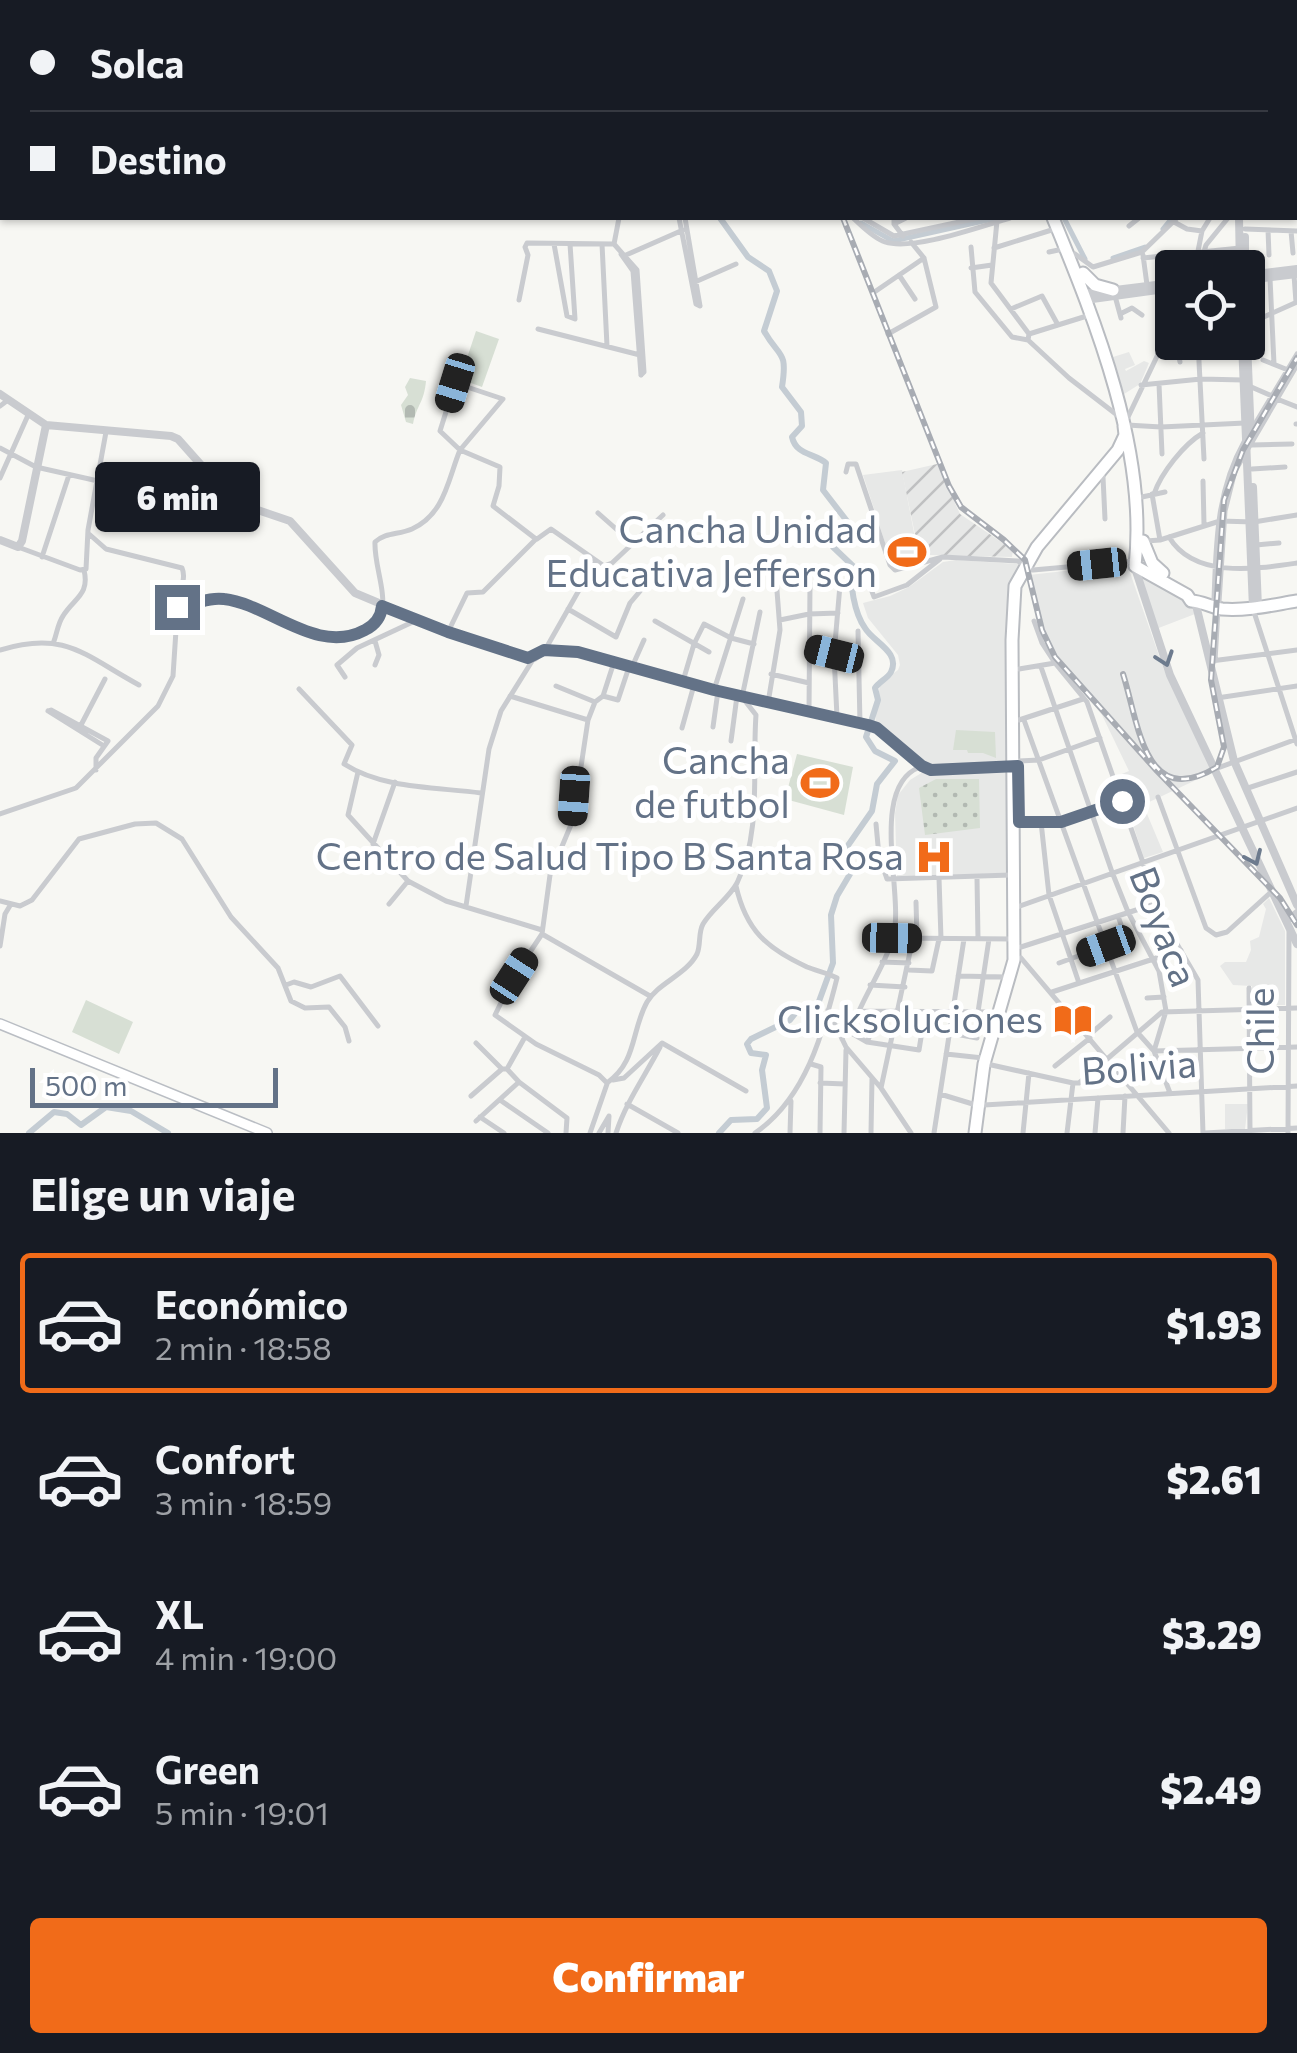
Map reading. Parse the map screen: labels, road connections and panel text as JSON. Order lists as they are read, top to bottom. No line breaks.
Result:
{"streets":{"street":["Boyaca","Chile","Bolivia"]},"crossings":[["Chile","Bolivia"]],"places":{"sports":["Cancha Unidad Educativa Jefferson","Cancha de futbol"],"hospital":["Centro de Salud Tipo B Santa Rosa"],"library":["Clicksoluciones"]},"scale_bar":"500 m","page":{"banner":["Solca","Destino"],"bubble":"6 min","scale":"500 m","heading":"Elige un viaje","list":[{"name":"Económico","note":"2 min · 18:58","value":"$1.93"},{"name":"Confort","note":"3 min · 18:59","value":"$2.61"},{"name":"XL","note":"4 min · 19:00","value":"$3.29"},{"name":"Green","note":"5 min · 19:01","value":"$2.49"}],"buttons":"Confirmar"}}
